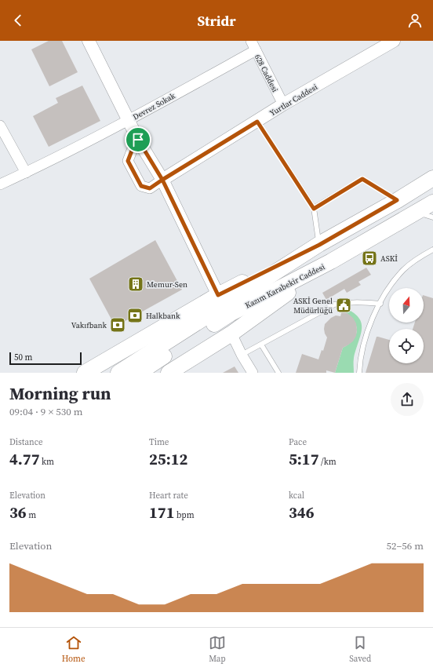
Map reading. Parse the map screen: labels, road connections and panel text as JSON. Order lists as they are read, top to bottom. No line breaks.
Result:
{"streets":{"main road":["Kazım Karabekir Caddesi"],"street":["628 Caddesi","Yurtlar Caddesi","Devrez Sokak"]},"crossings":[["628 Caddesi","Yurtlar Caddesi"],["628 Caddesi","Devrez Sokak"]],"places":{"bus stop":["ASKİ"],"building":["Memur-Sen"],"public building":["ASKİ Genel Müdürlüğü"],"bank":["Halkbank","Vakıfbank"]},"scale_bar":"50 m","north":"top","page":{"header":"Stridr","scale":"50 m","heading":["Morning run","09:04 · 9 × 530 m"],"stats":[["Distance","4.77 km"],["Time","25:12"],["Pace","5:17 /km"],["Elevation","36 m"],["Heart rate","171 bpm"],["kcal","346"]],"chart":["Elevation","52–56 m"],"tabs":["Home","Map","Saved"]}}
